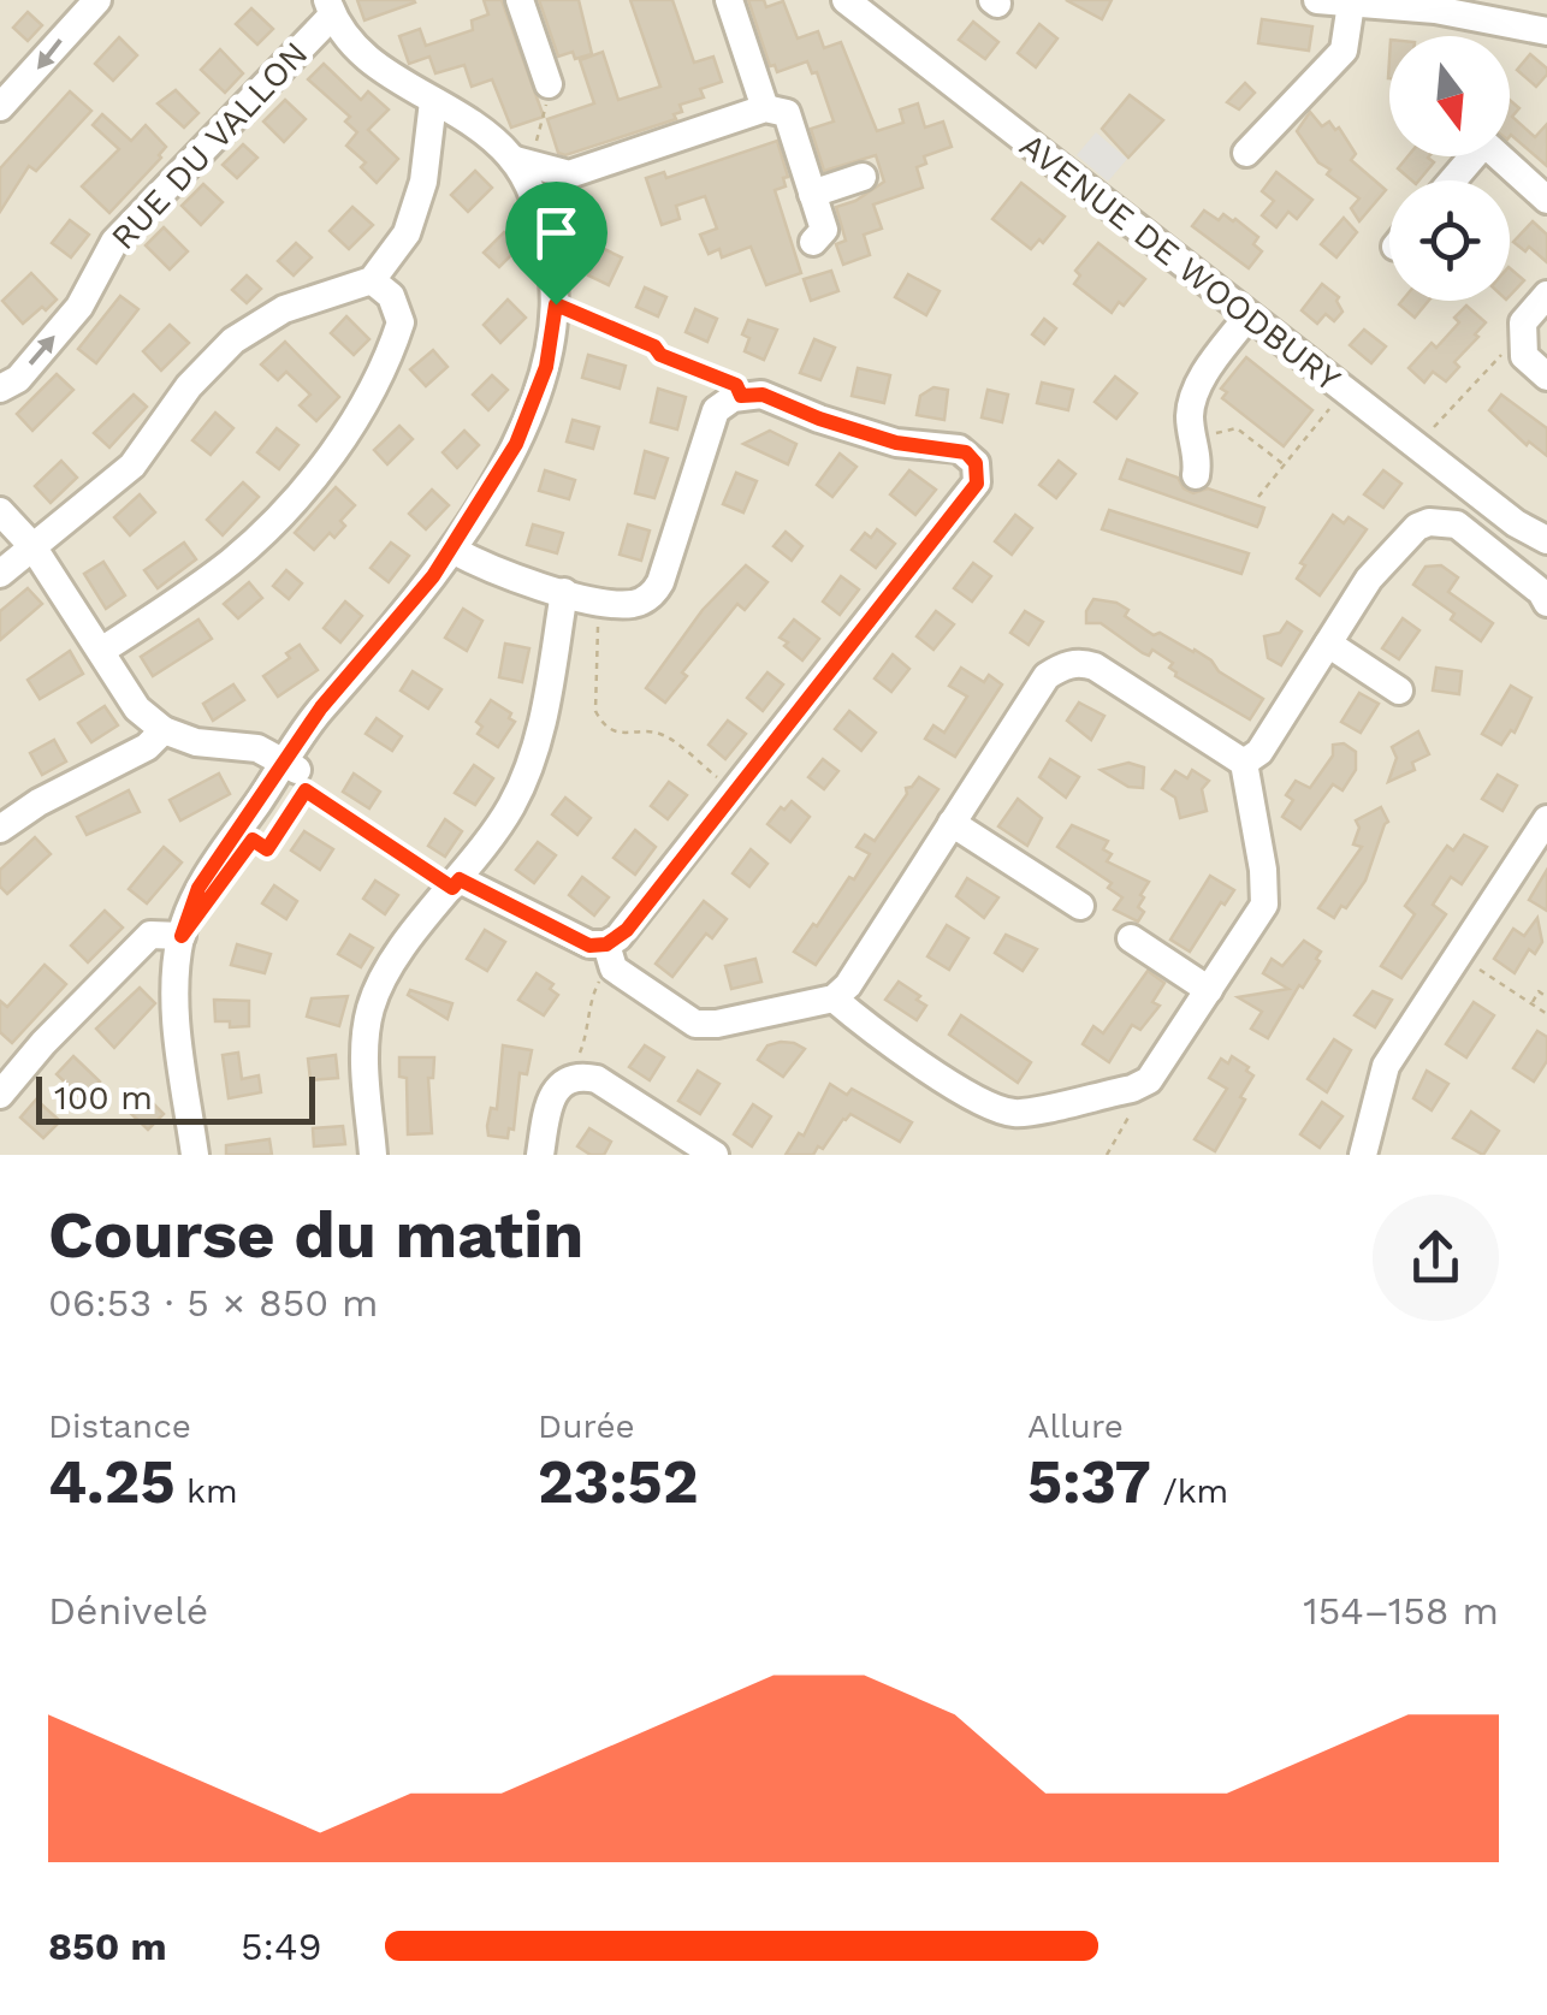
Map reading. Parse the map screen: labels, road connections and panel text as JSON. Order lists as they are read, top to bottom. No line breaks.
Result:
{"streets":{"street":["RUE DU VALLON","AVENUE DE WOODBURY"]},"scale_bar":"100 m","north":"bottom","page":{"scale":"100 m","heading":["Course du matin","06:53 · 5 × 850 m"],"stats":[["Distance","4.25 km"],["Durée","23:52"],["Allure","5:37 /km"]],"chart":["Dénivelé","154–158 m"],"list":[{"name":"850 m","note":"5:49"}]}}
